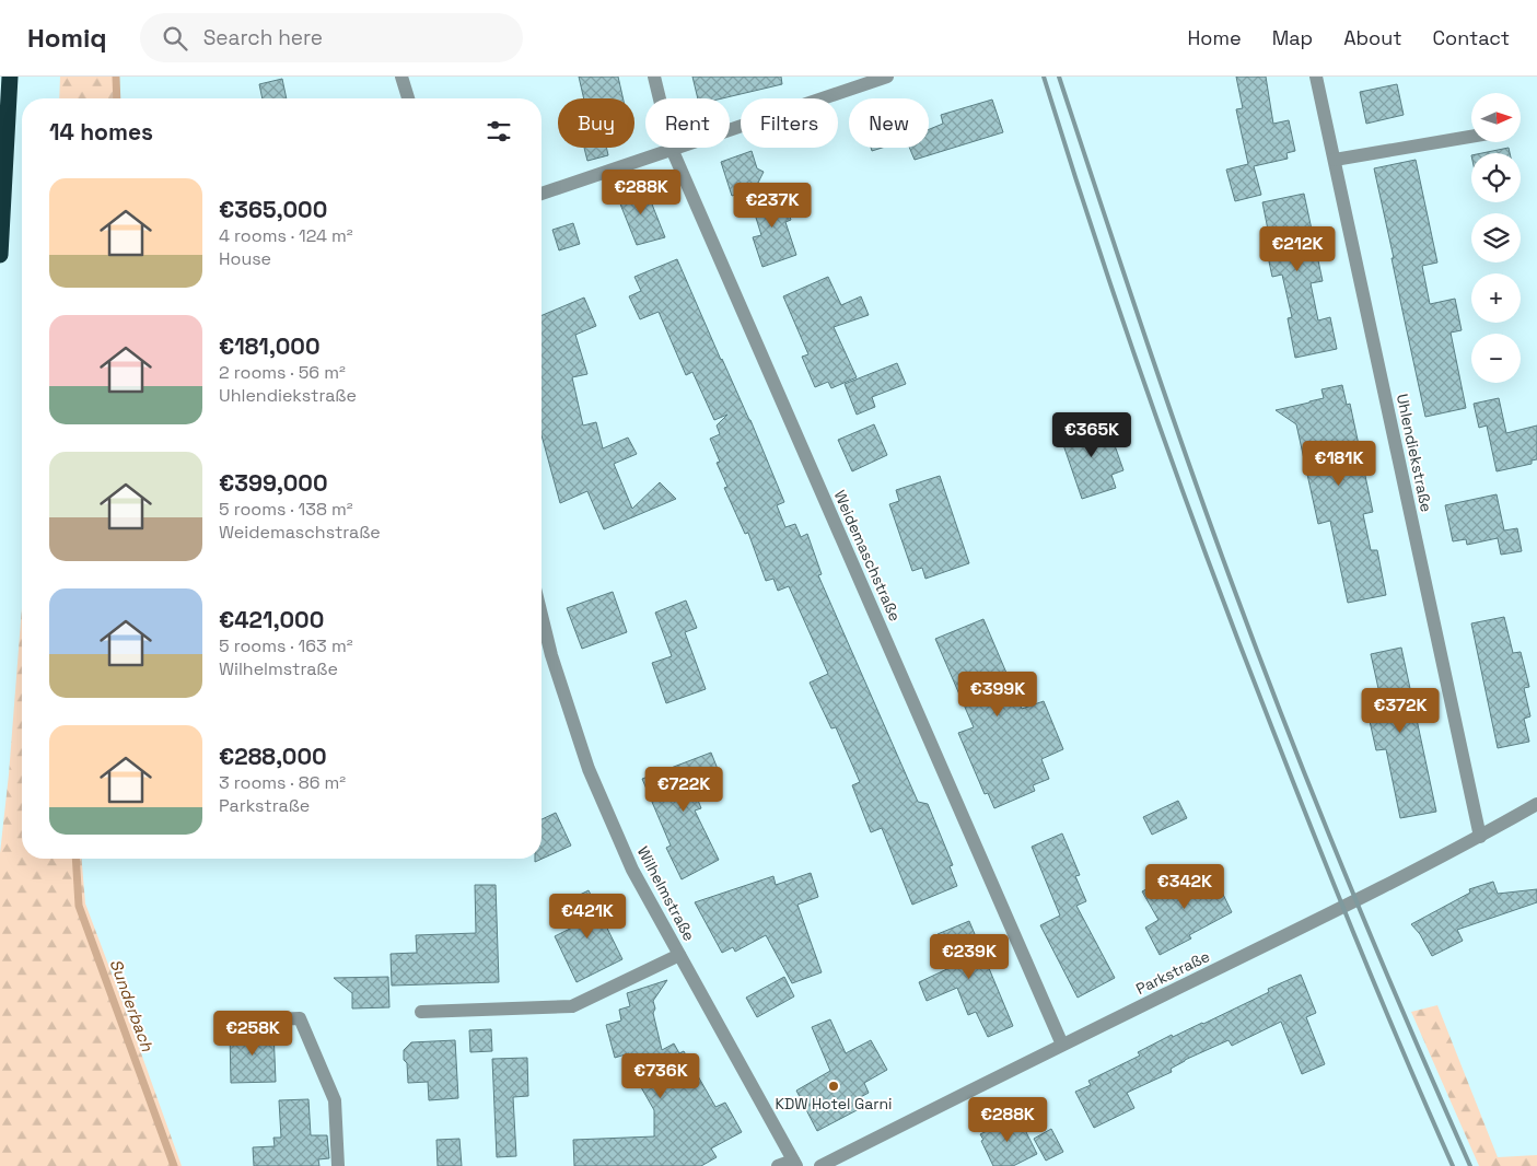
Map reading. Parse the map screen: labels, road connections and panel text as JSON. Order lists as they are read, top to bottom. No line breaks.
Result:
{"streets":{"street":["Uhlendiekstraße","Weidemaschstraße","Wilhelmstraße","Parkstraße"]},"crossings":[["Uhlendiekstraße","Parkstraße"],["Weidemaschstraße","Parkstraße"]],"water":["Sunderbach"],"places":["KDW Hotel Garni"],"north":"right","page":{"header":"Homiq","search":"Search here","nav":["Home","Map","About","Contact"],"map_buttons":["+","−"],"chip":["Buy","Rent","Filters","New"],"heading":"14 homes","list":[{"name":"€365,000","note":"4 rooms · 124 m² · House"},{"name":"€181,000","note":"2 rooms · 56 m² · Uhlendiekstraße"},{"name":"€399,000","note":"5 rooms · 138 m² · Weidemaschstraße"},{"name":"€421,000","note":"5 rooms · 163 m² · Wilhelmstraße"},{"name":"€288,000","note":"3 rooms · 86 m² · Parkstraße"}],"price":["€288K","€237K","€212K","€365K","€181K","€399K","€372K","€722K","€342K","€421K","€239K","€258K","€736K","€288K"]}}
